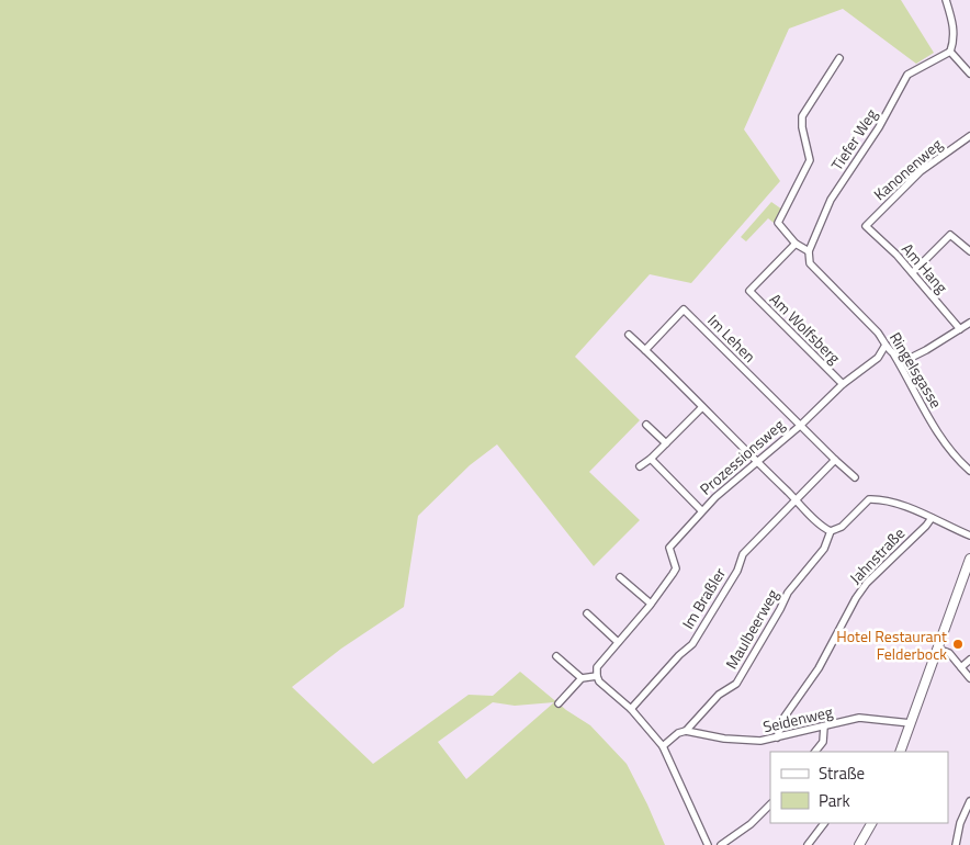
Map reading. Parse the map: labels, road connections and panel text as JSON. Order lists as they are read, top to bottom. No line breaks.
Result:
{"streets":{"street":["Tiefer Weg","Kanonenweg","Am Hang","Am Wolfsberg","Im Lehen","Ringelsgasse","Prozessionsweg","Jahnstraße","Im Braßler","Maulbeerweg","Seidenweg"]},"crossings":[["Tiefer Weg","Ringelsgasse"],["Kanonenweg","Am Hang"],["Am Wolfsberg","Prozessionsweg"],["Im Lehen","Prozessionsweg"],["Ringelsgasse","Prozessionsweg"],["Jahnstraße","Seidenweg"],["Maulbeerweg","Seidenweg"]],"places":["Hotel Restaurant Felderbock"],"legend":["Straße","Park"]}
